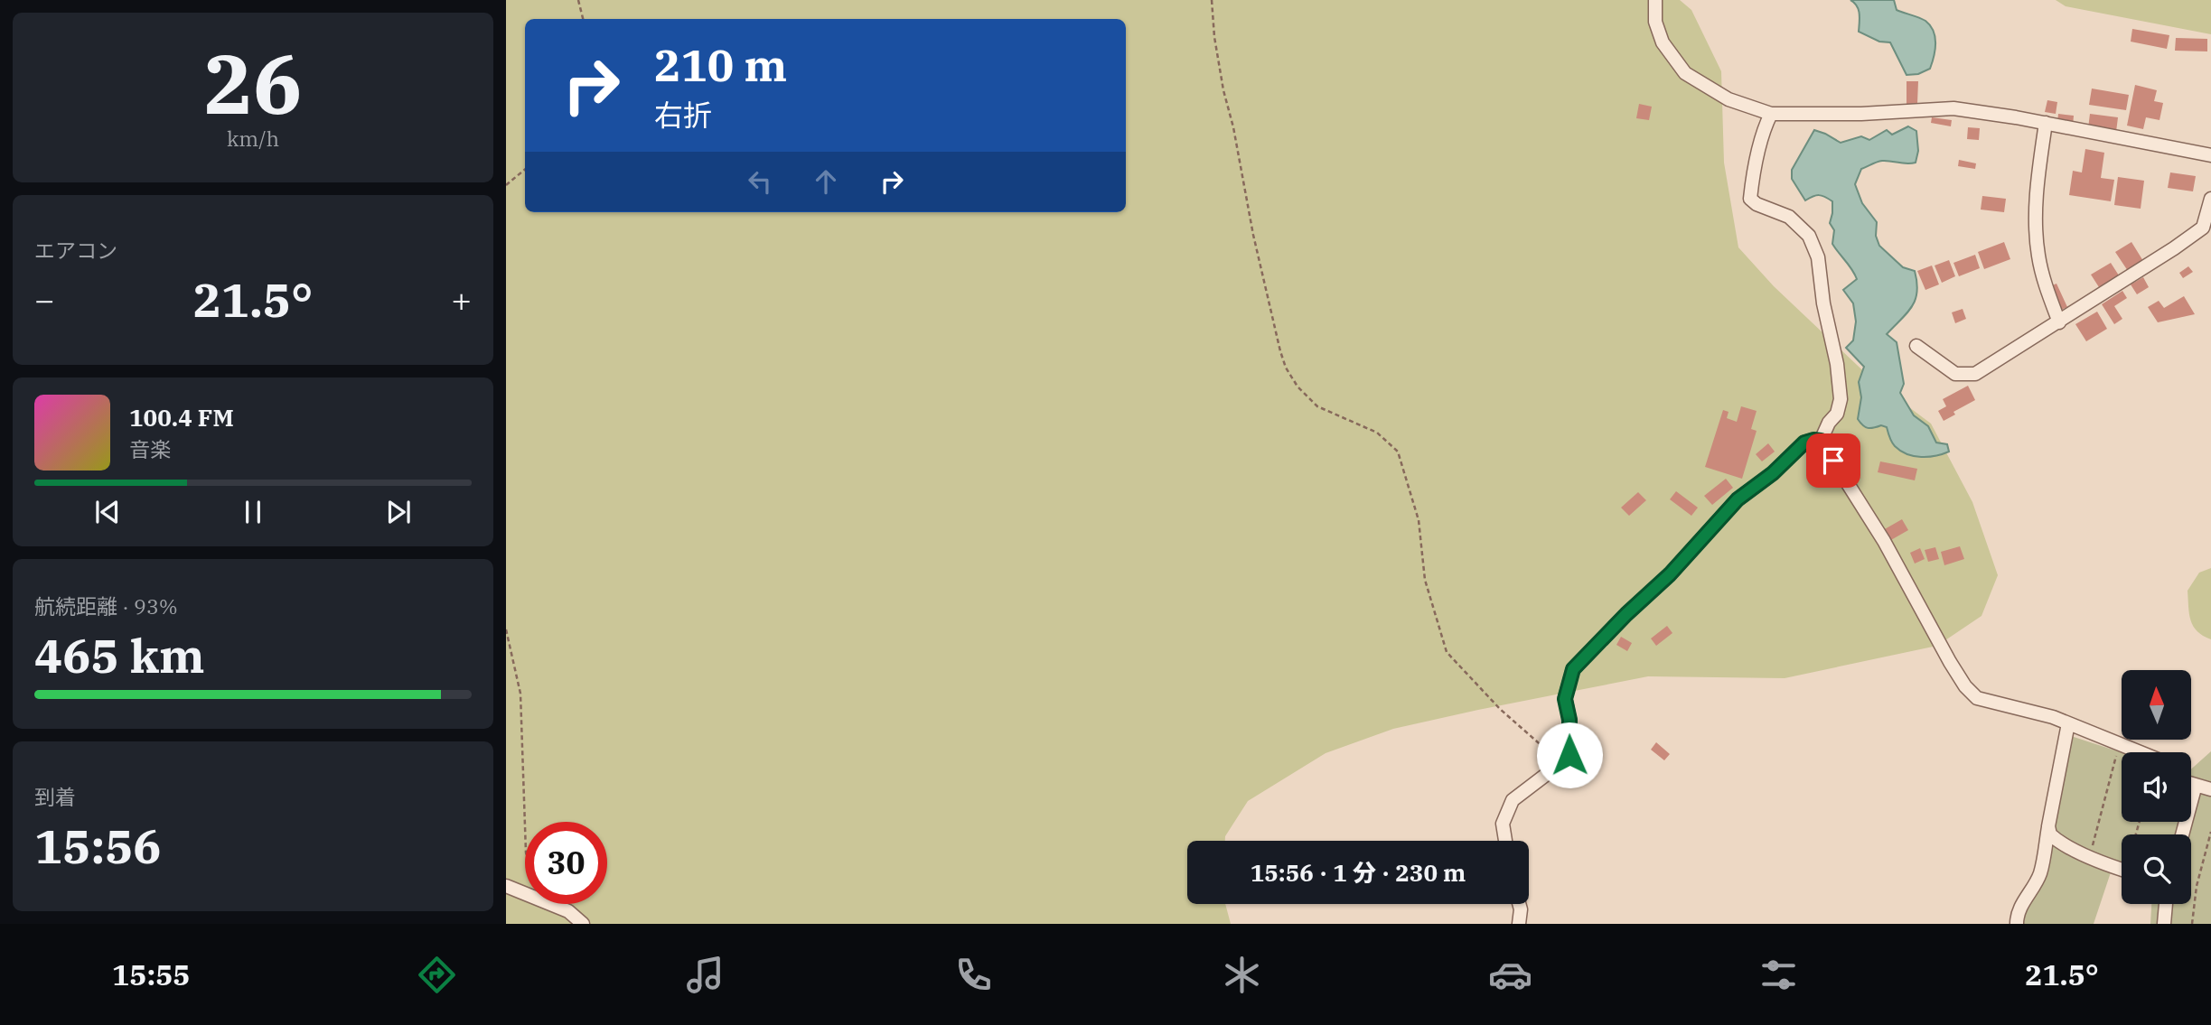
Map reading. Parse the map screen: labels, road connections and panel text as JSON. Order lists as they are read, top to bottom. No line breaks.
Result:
{"north":"top","page":{"tile":[["26","km/h"],"エアコン",["航続距離 · 93%","465 km"],["到着","15:56"]],"turn":["210 m","右折"],"heat":["−","21.5°","+"],"song":["100.4 FM","音楽"],"limit":"30","trip":"15:56 · 1 分 · 230 m","tabs":["15:55","21.5°"]}}
